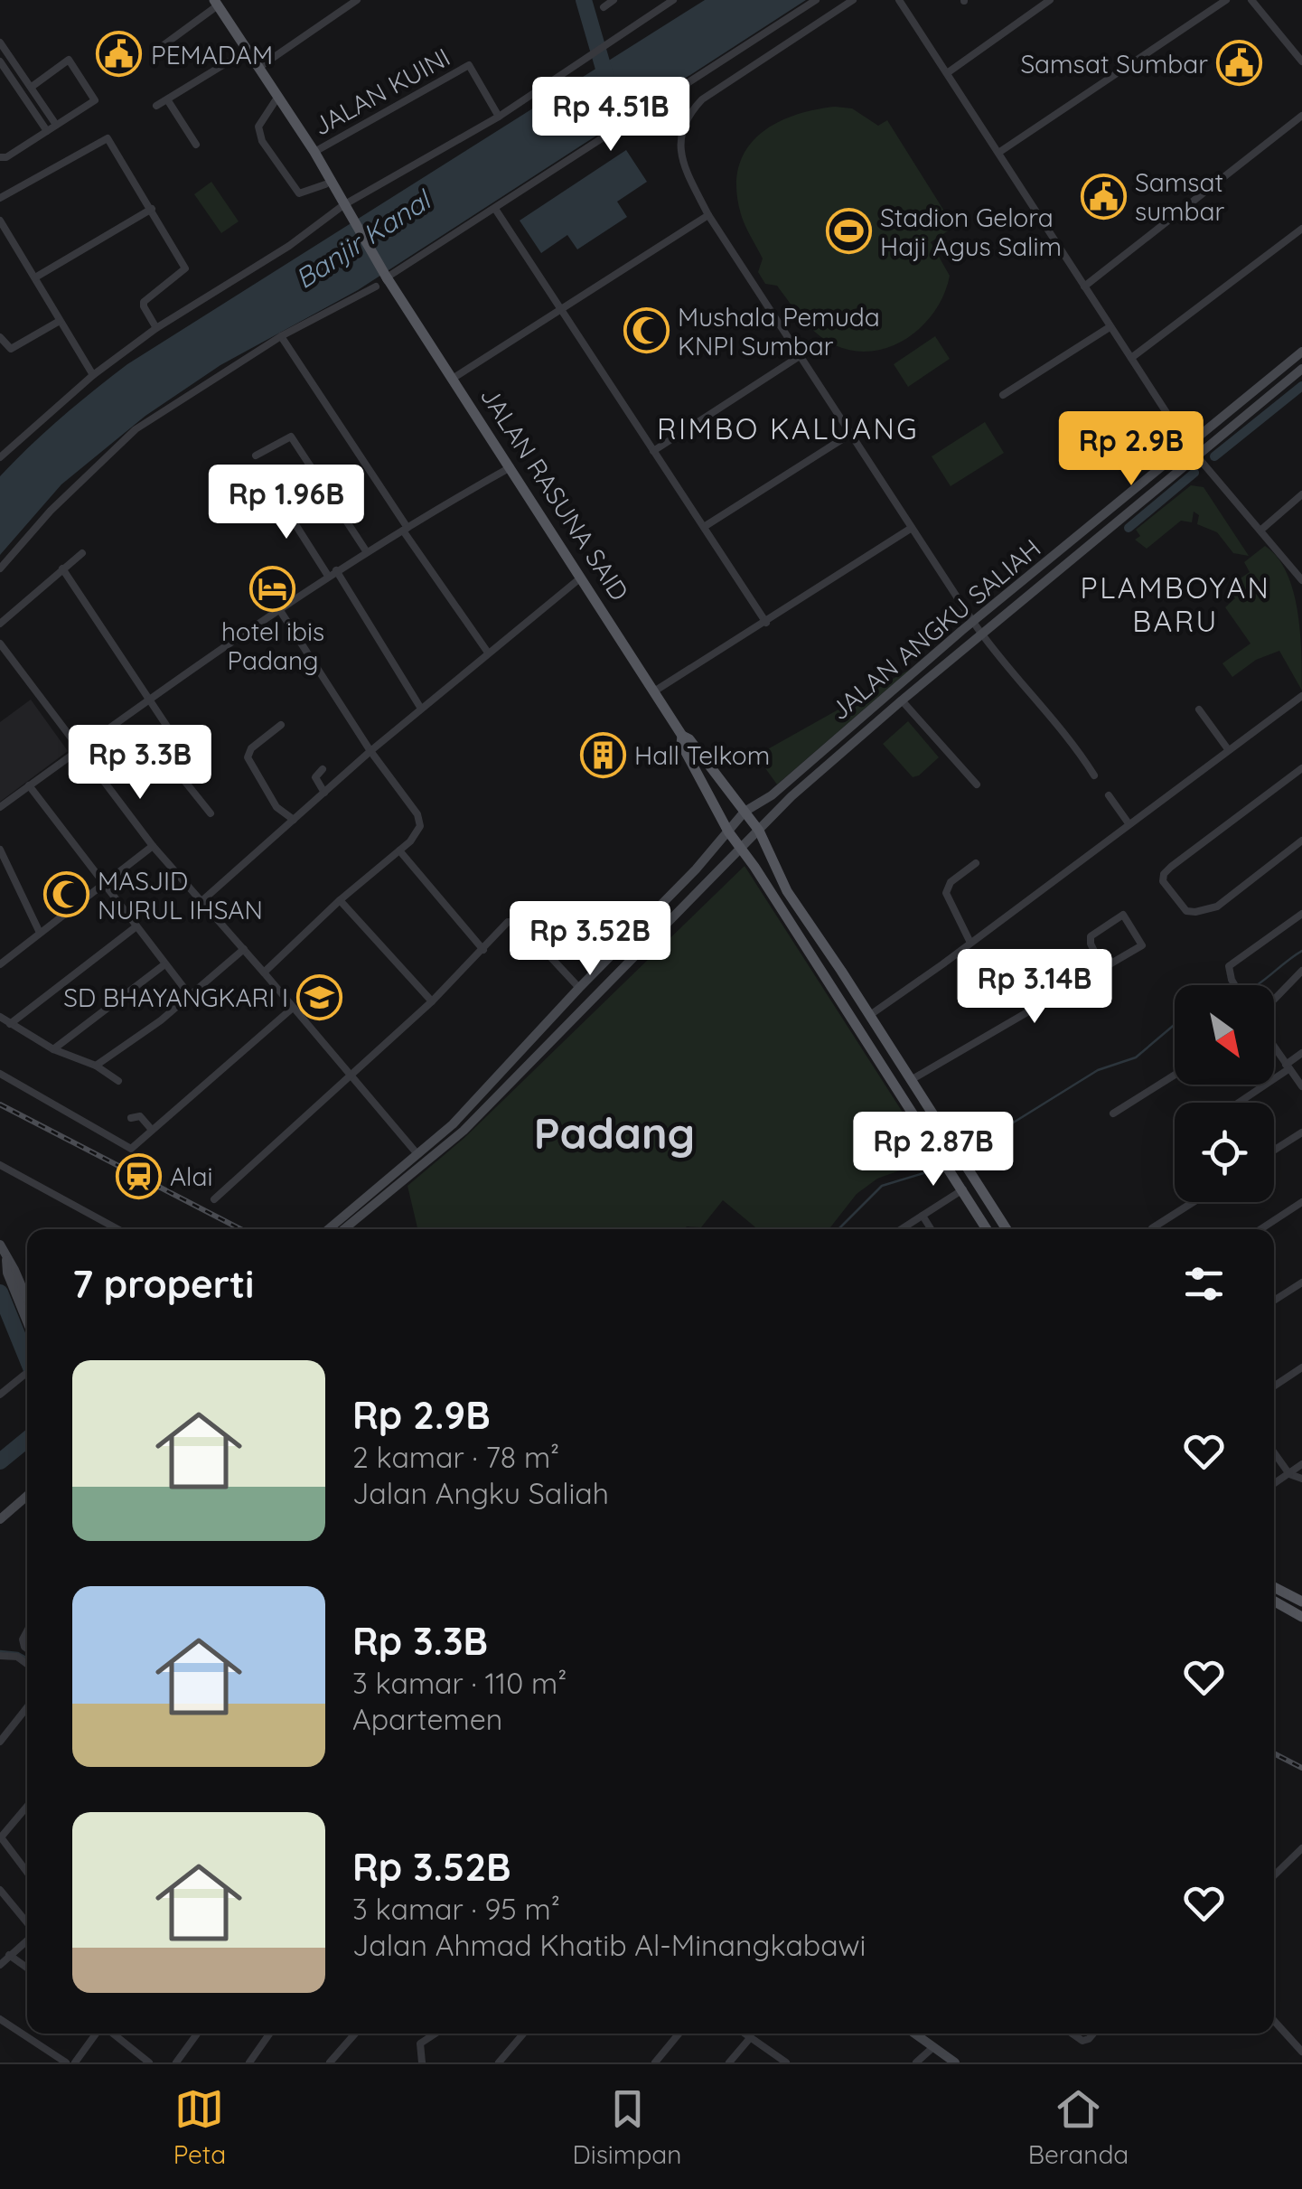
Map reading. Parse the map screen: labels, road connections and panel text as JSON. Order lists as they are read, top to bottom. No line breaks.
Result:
{"streets":{"main road":["JALAN RASUNA SAID","JALAN ANGKU SALIAH"],"street":["JALAN KUINI"]},"crossings":[["JALAN KUINI","JALAN RASUNA SAID"]],"districts":["RIMBO KALUANG","PLAMBOYAN BARU","Padang"],"water":["Banjir Kanal"],"places":{"public building":["PEMADAM","Samsat Sumbar","Samsat sumbar"],"sports":["Stadion Gelora Haji Agus Salim"],"mosque":["Mushala Pemuda KNPI Sumbar","MASJID NURUL IHSAN"],"hotel":["hotel ibis Padang"],"building":["Hall Telkom"],"school or university":["SD BHAYANGKARI I"],"station":["Alai"]},"north":"bottom right","page":{"price":["Rp 4.51B","Rp 2.9B","Rp 1.96B","Rp 3.3B","Rp 3.52B","Rp 3.14B","Rp 2.87B"],"heading":"7 properti","list":[{"name":"Rp 2.9B","note":"2 kamar · 78 m² · Jalan Angku Saliah"},{"name":"Rp 3.3B","note":"3 kamar · 110 m² · Apartemen"},{"name":"Rp 3.52B","note":"3 kamar · 95 m² · Jalan Ahmad Khatib Al-Minangkabawi"}],"tabs":["Peta","Disimpan","Beranda"]}}
